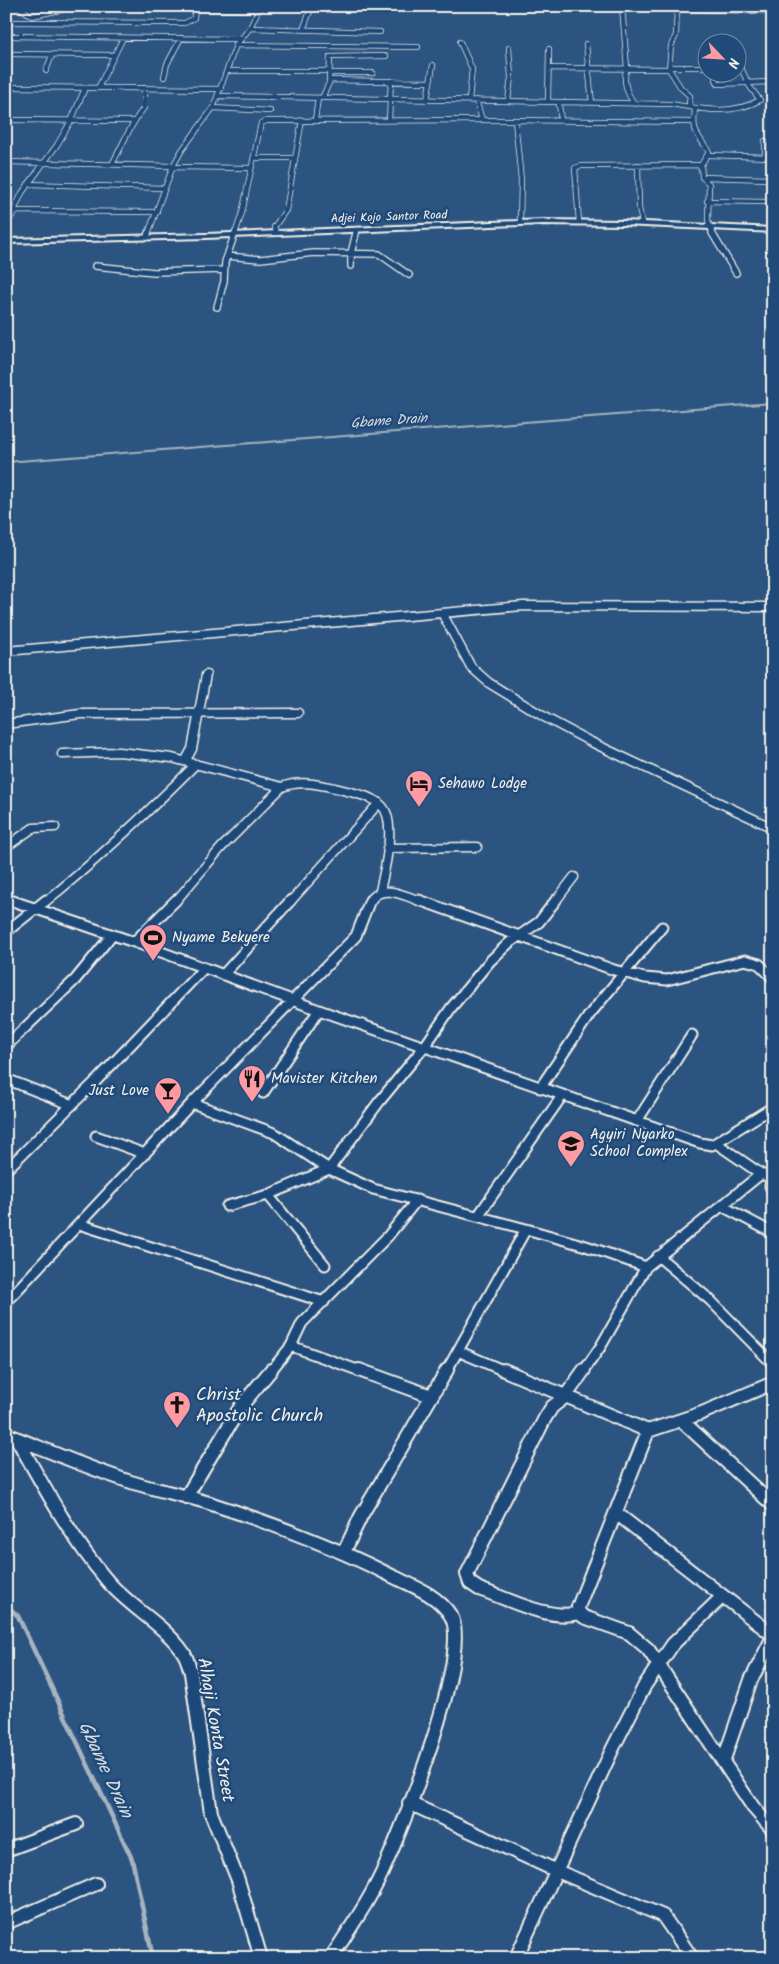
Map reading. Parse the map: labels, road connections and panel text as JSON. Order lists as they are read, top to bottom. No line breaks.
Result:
{"streets":{"street":["Adjei Kojo Santor Road","Alhaji Konta Street"]},"water":["Gbame Drain"],"places":{"hotel":["Sehawo Lodge"],"sports":["Nyame Bekyere"],"restaurant":["Mavister Kitchen"],"bar":["Just Love"],"school or university":["Agyiri Nyarko School Complex"],"church":["Christ Apostolic Church"]},"north":"bottom right"}
